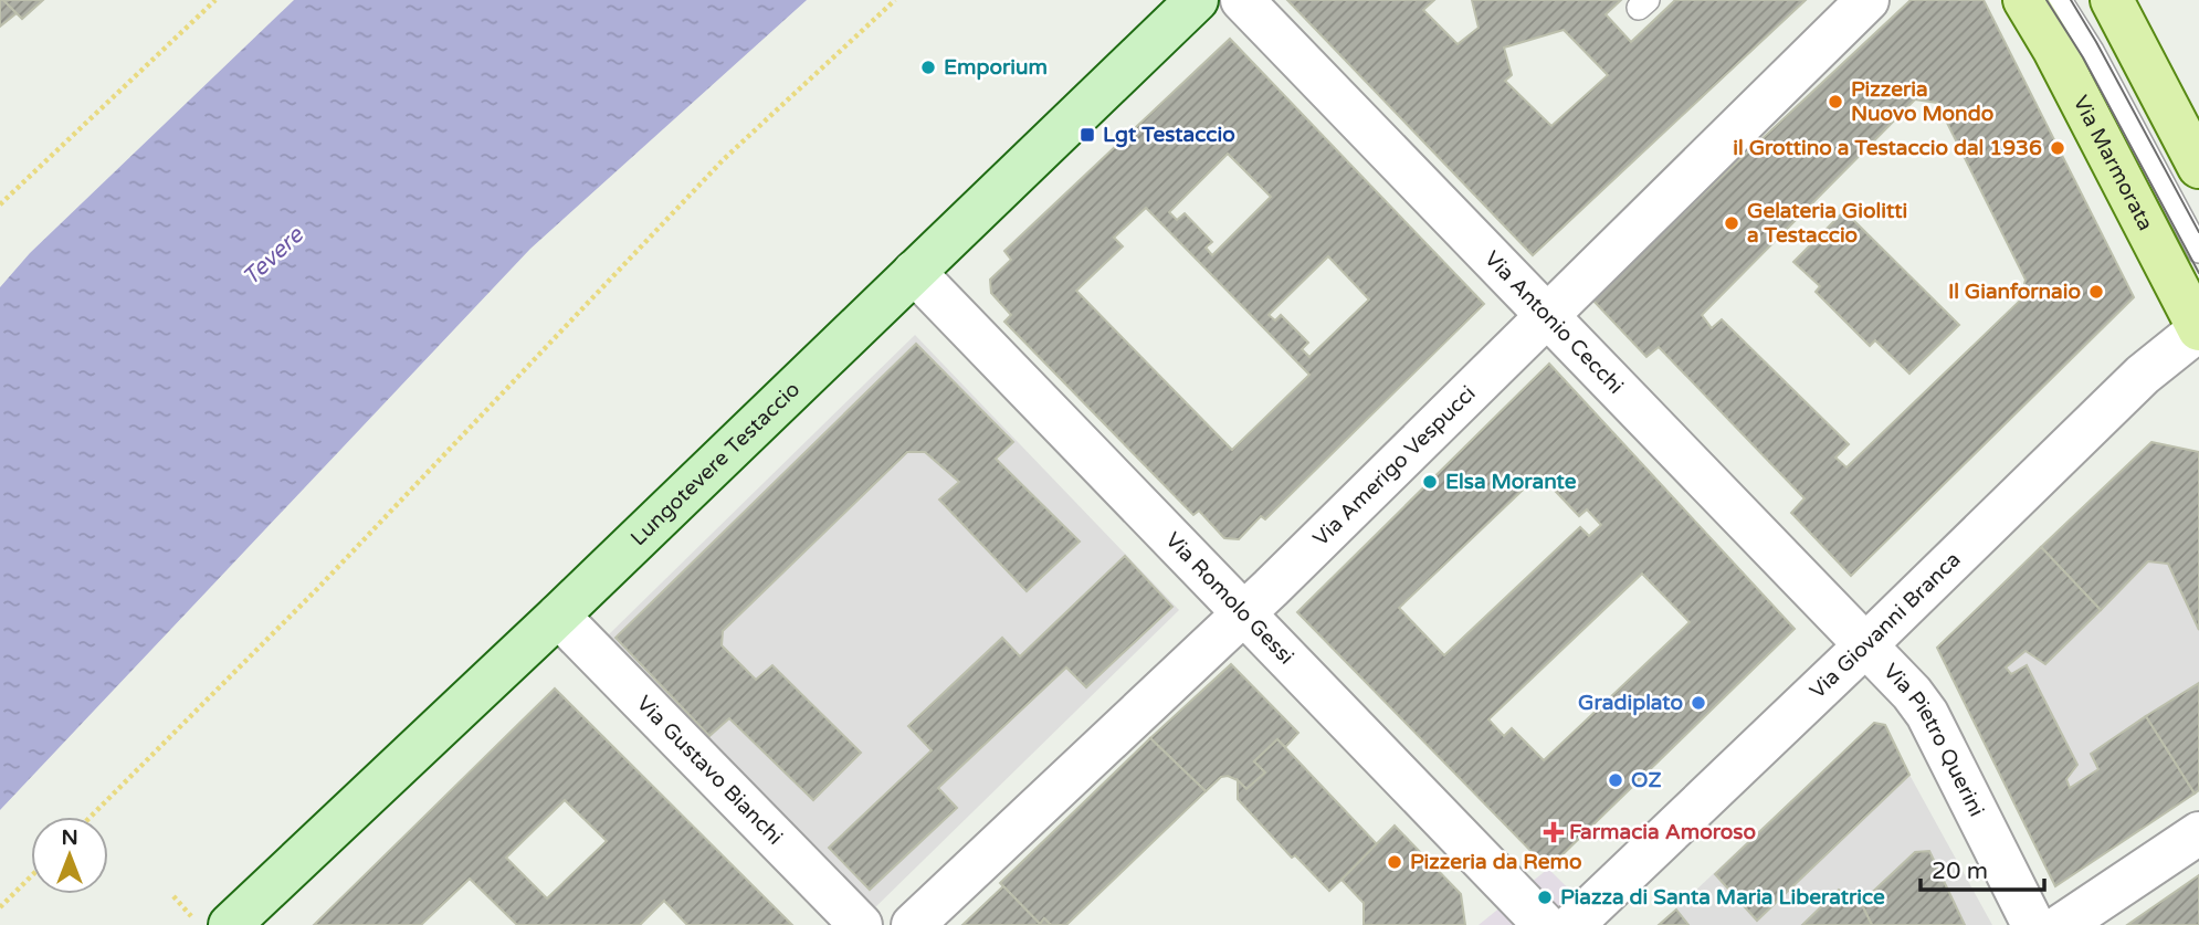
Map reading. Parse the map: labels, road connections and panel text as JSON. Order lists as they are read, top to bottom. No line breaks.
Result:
{"streets":{"main road":["Via Marmorata","Lungotevere Testaccio"],"street":["Via Antonio Cecchi","Via Amerigo Vespucci","Via Romolo Gessi","Via Giovanni Branca","Via Pietro Querini","Via Gustavo Bianchi"]},"crossings":[["Via Marmorata","Via Giovanni Branca"],["Via Antonio Cecchi","Via Amerigo Vespucci"],["Via Antonio Cecchi","Via Giovanni Branca"],["Via Antonio Cecchi","Via Pietro Querini"],["Lungotevere Testaccio","Via Romolo Gessi"],["Lungotevere Testaccio","Via Gustavo Bianchi"],["Via Amerigo Vespucci","Via Romolo Gessi"],["Via Giovanni Branca","Via Pietro Querini"]],"water":["Tevere"],"places":{"other":["Emporium","Pizzeria Nuovo Mondo","il Grottino a Testaccio dal 1936","Gelateria Giolitti a Testaccio","Il Gianfornaio","Elsa Morante","Gradiplato","OZ","Pizzeria da Remo","Piazza di Santa Maria Liberatrice"],"transit":["Lgt Testaccio"],"health":["Farmacia Amoroso"]},"scale_bar":"20 m","north":"top"}
